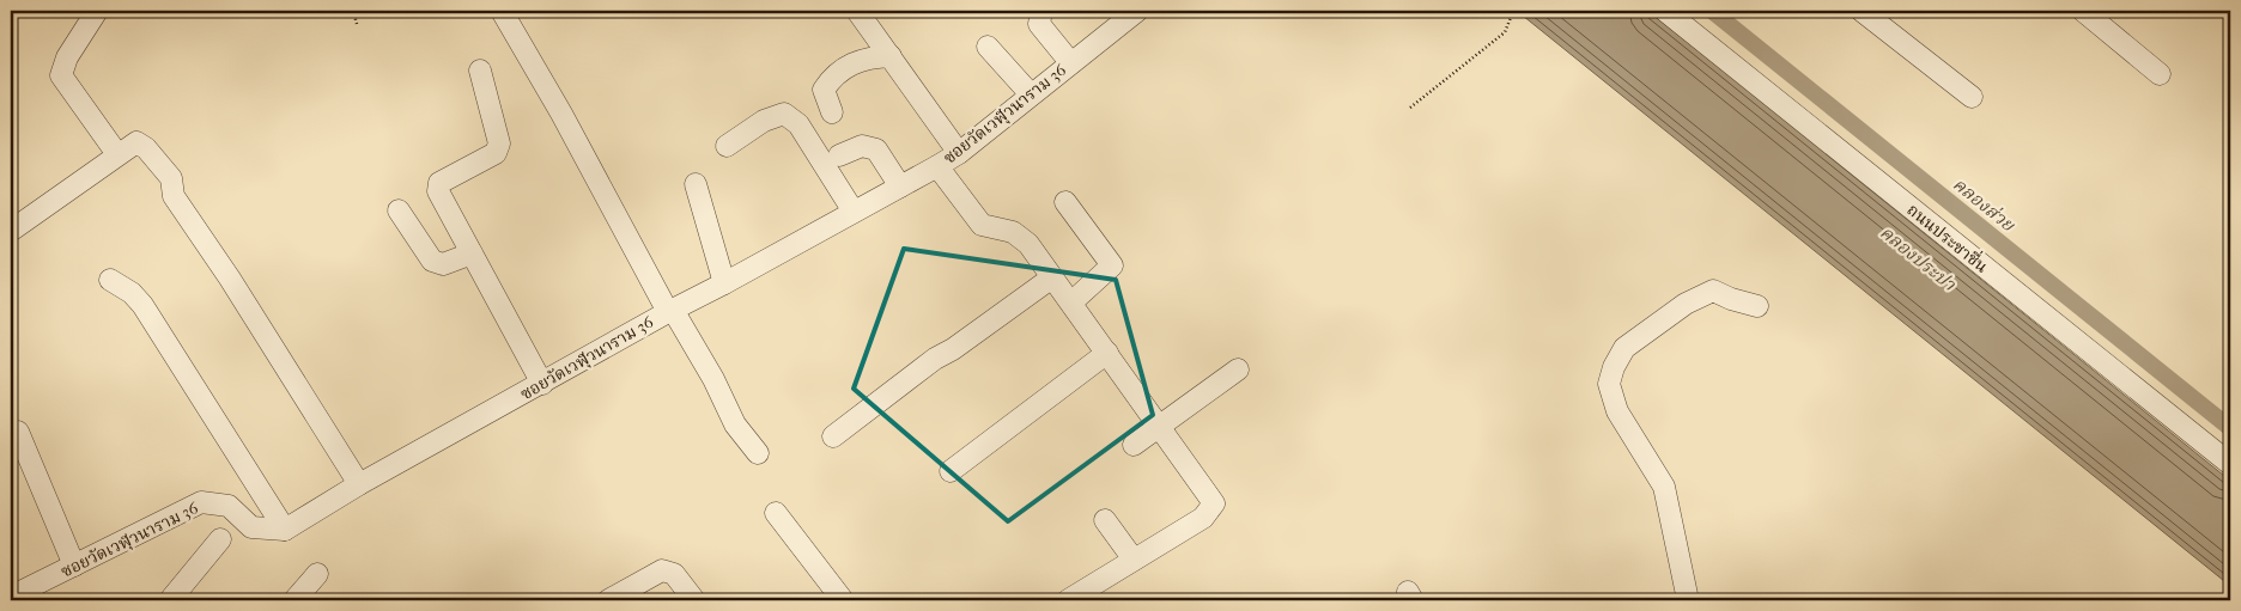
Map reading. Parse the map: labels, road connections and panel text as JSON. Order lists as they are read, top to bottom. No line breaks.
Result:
{"streets":{"street":["ซอยวัดเวฬุวนาราม 36","ถนนประชาชื่น"]},"water":["คลองส่วย","คลองประปา"]}
